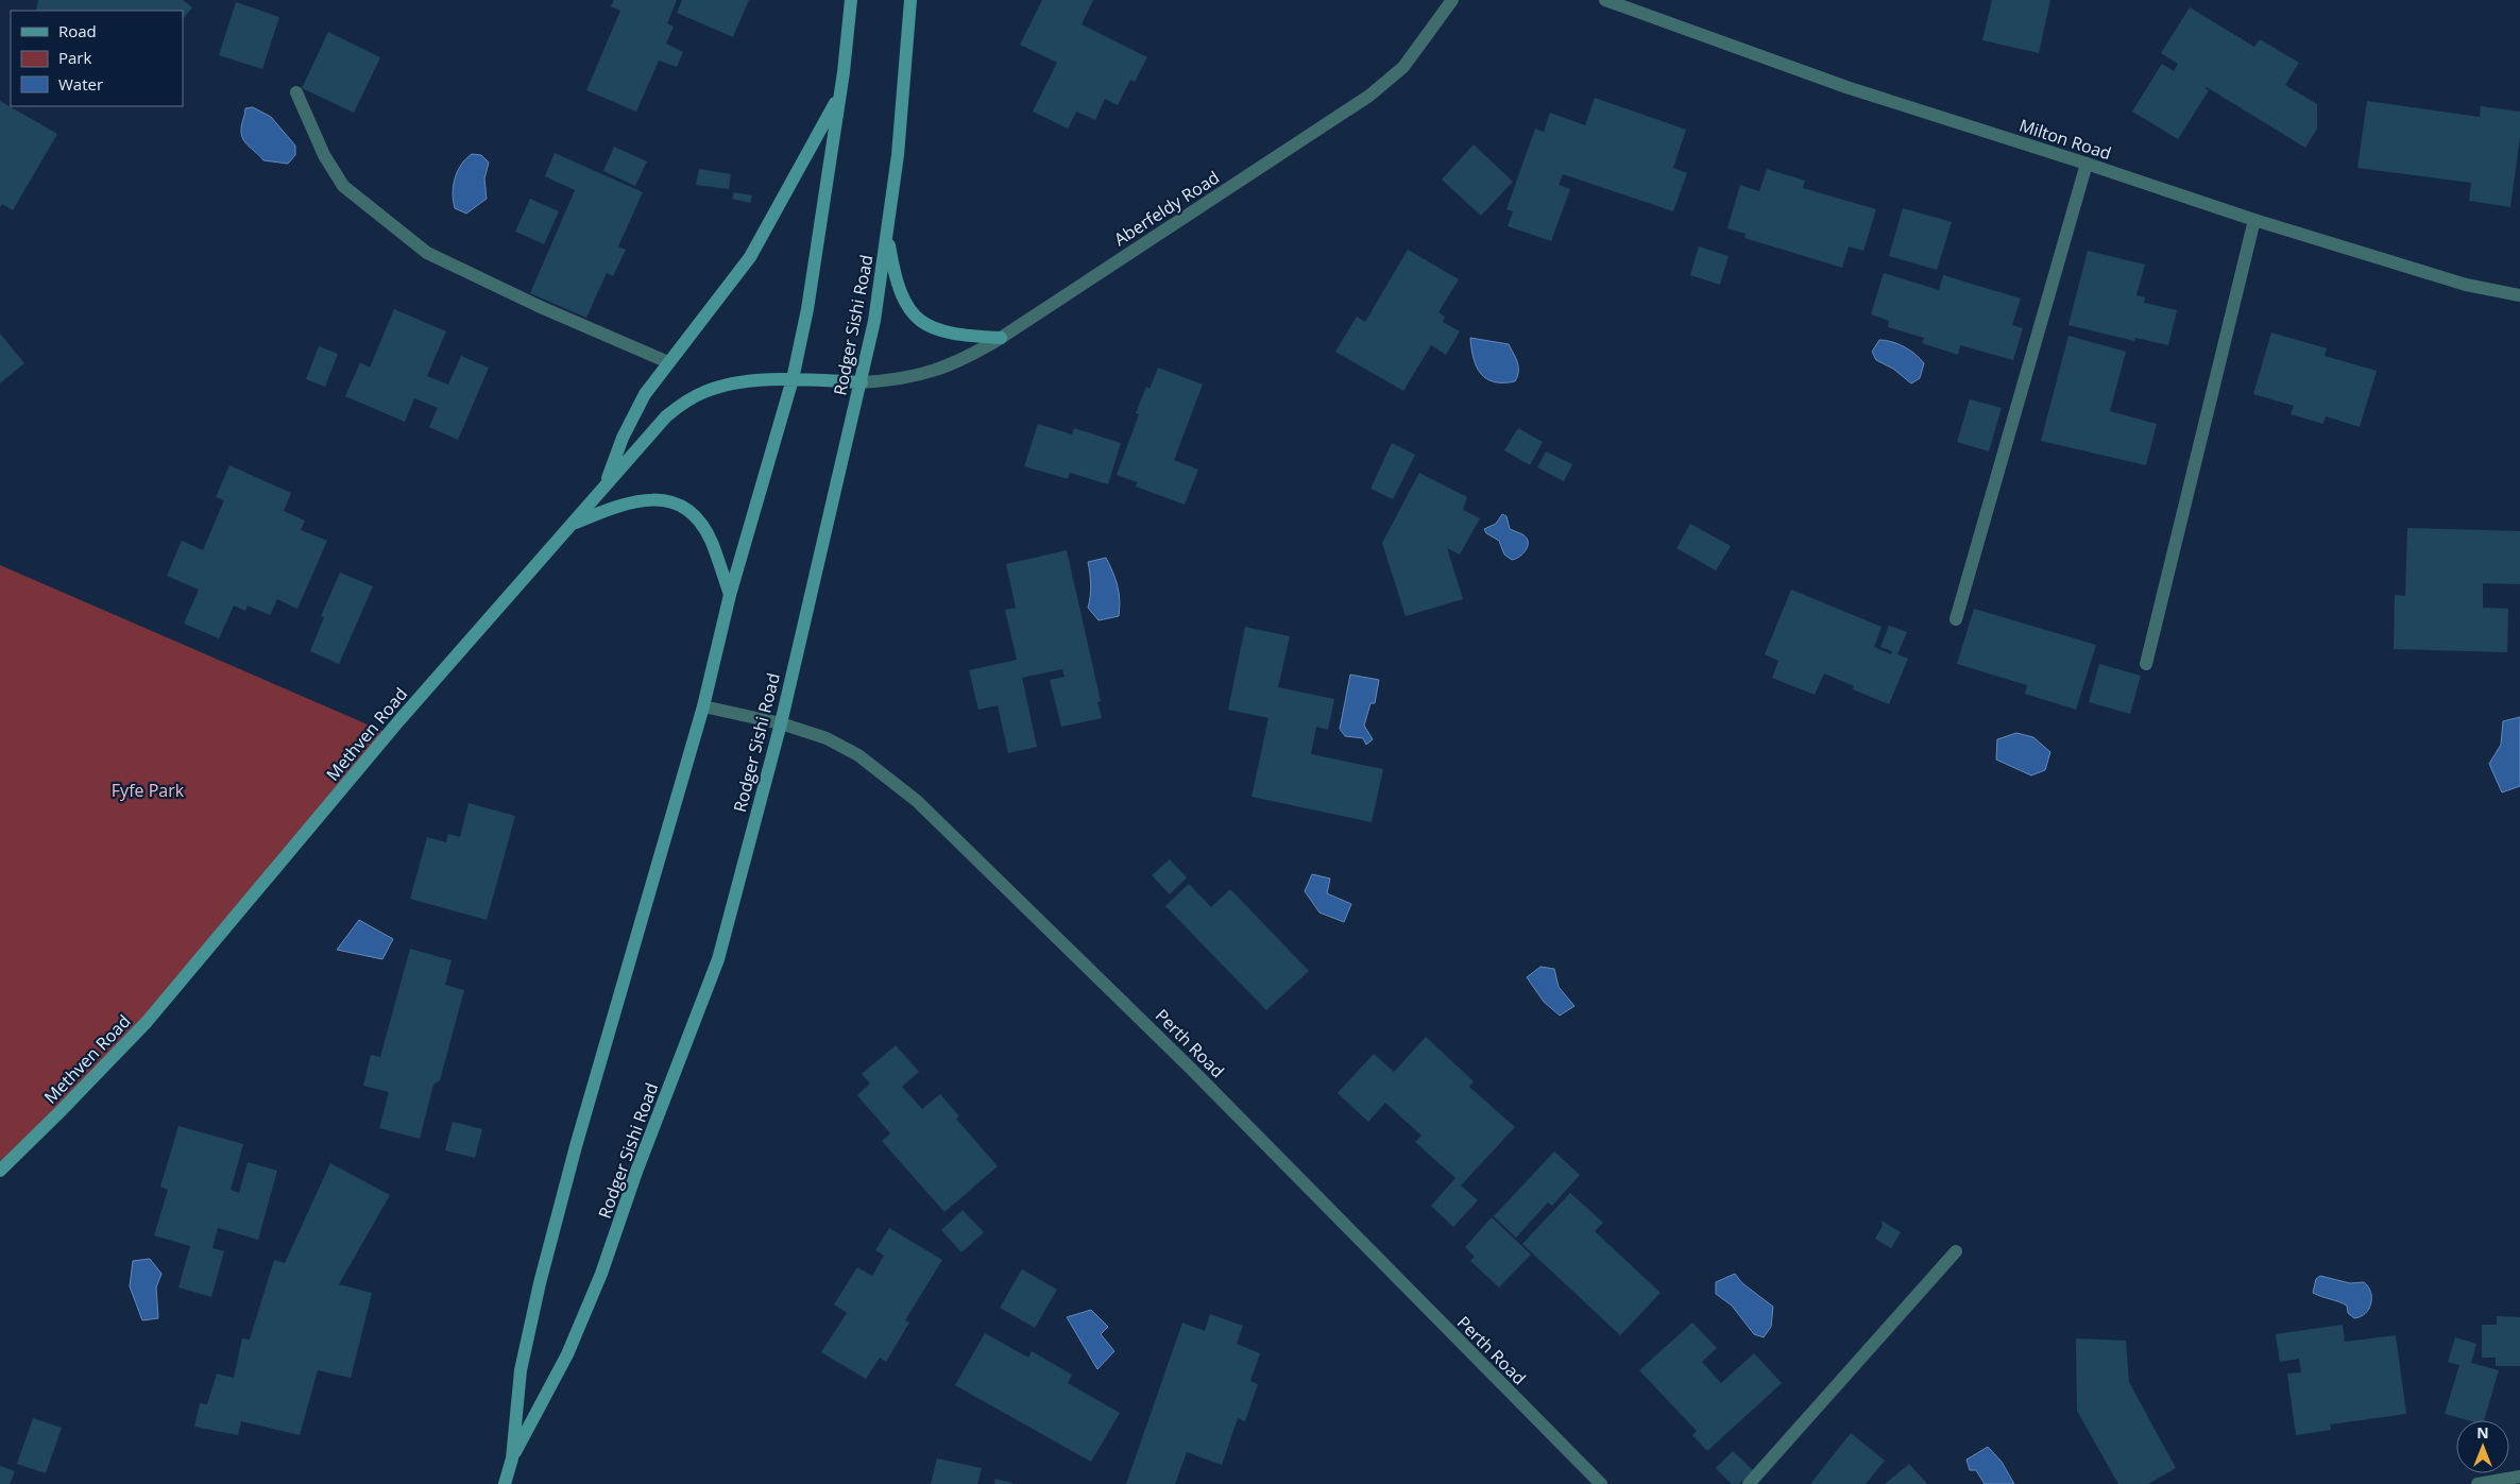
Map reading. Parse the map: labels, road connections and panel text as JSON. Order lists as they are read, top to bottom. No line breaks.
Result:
{"streets":{"main road":["Rodger Sishi Road","Methven Road"],"street":["Milton Road","Aberfeldy Road","Perth Road"]},"crossings":[["Aberfeldy Road","Rodger Sishi Road"],["Aberfeldy Road","Methven Road"],["Rodger Sishi Road","Methven Road"],["Rodger Sishi Road","Perth Road"]],"parks":["Fyfe Park"],"legend":["Road","Park","Water"],"north":"top"}
